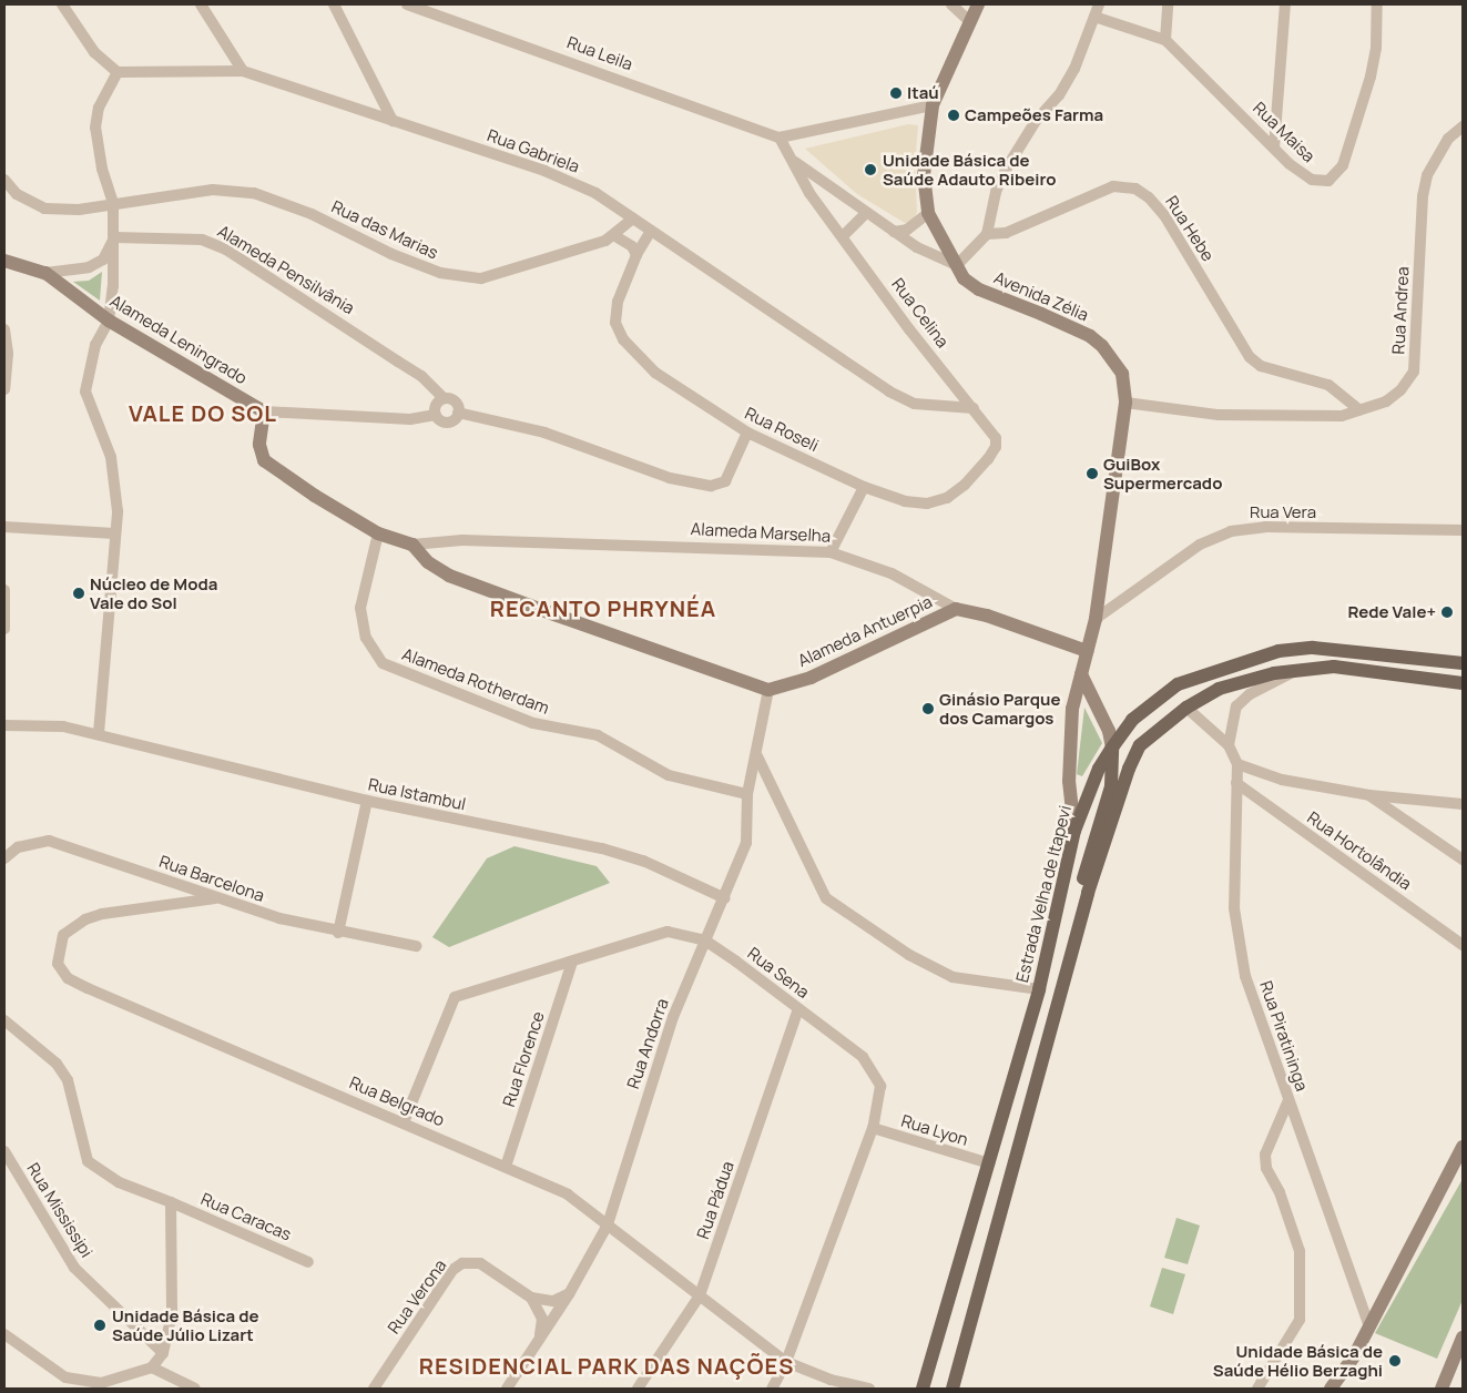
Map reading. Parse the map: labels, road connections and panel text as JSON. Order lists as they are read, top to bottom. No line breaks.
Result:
{"streets":{"main road":["Avenida Zélia","Alameda Leningrado","Alameda Marselha","Alameda Antuerpia","Estrada Velha de Itapevi"],"street":["Rua Leila","Rua Maisa","Rua Gabriela","Rua Hebe","Rua das Marias","Alameda Pensilvânia","Rua Andrea","Rua Celina","Rua Roseli","Rua Vera","Alameda Rotherdam","Rua Istambul","Rua Hortolândia","Rua Barcelona","Rua Sena","Rua Piratininga","Rua Andorra","Rua Florence","Rua Belgrado","Rua Lyon","Rua Pádua","Rua Mississipi","Rua Caracas","Rua Verona"]},"crossings":[["Rua Leila","Rua Celina"],["Rua Gabriela","Rua das Marias"],["Rua Gabriela","Rua Celina"],["Rua Gabriela","Rua Roseli"],["Rua Hebe","Rua Andrea"],["Alameda Pensilvânia","Alameda Leningrado"],["Avenida Zélia","Rua Andrea"],["Avenida Zélia","Rua Vera"],["Avenida Zélia","Alameda Marselha"],["Avenida Zélia","Estrada Velha de Itapevi"],["Rua Celina","Rua Roseli"],["Alameda Marselha","Alameda Antuerpia"],["Alameda Antuerpia","Rua Andorra"],["Alameda Rotherdam","Rua Andorra"],["Rua Istambul","Rua Andorra"],["Rua Hortolândia","Rua Piratininga"],["Rua Barcelona","Rua Belgrado"],["Estrada Velha de Itapevi","Rua Lyon"],["Rua Sena","Rua Andorra"],["Rua Sena","Rua Florence"],["Rua Sena","Rua Belgrado"],["Rua Sena","Rua Lyon"],["Rua Sena","Rua Pádua"],["Rua Andorra","Rua Belgrado"],["Rua Florence","Rua Belgrado"],["Rua Belgrado","Rua Pádua"]],"districts":["VALE DO SOL","RECANTO PHRYNÉA","RESIDENCIAL PARK DAS NAÇÕES"],"places":["Itaú","Campeões Farma","Unidade Básica de Saúde Adauto Ribeiro","GuiBox Supermercado","Núcleo de Moda Vale do Sol","Rede Vale+","Ginásio Parque dos Camargos","Unidade Básica de Saúde Júlio Lizart","Unidade Básica de Saúde Hélio Berzaghi"]}
